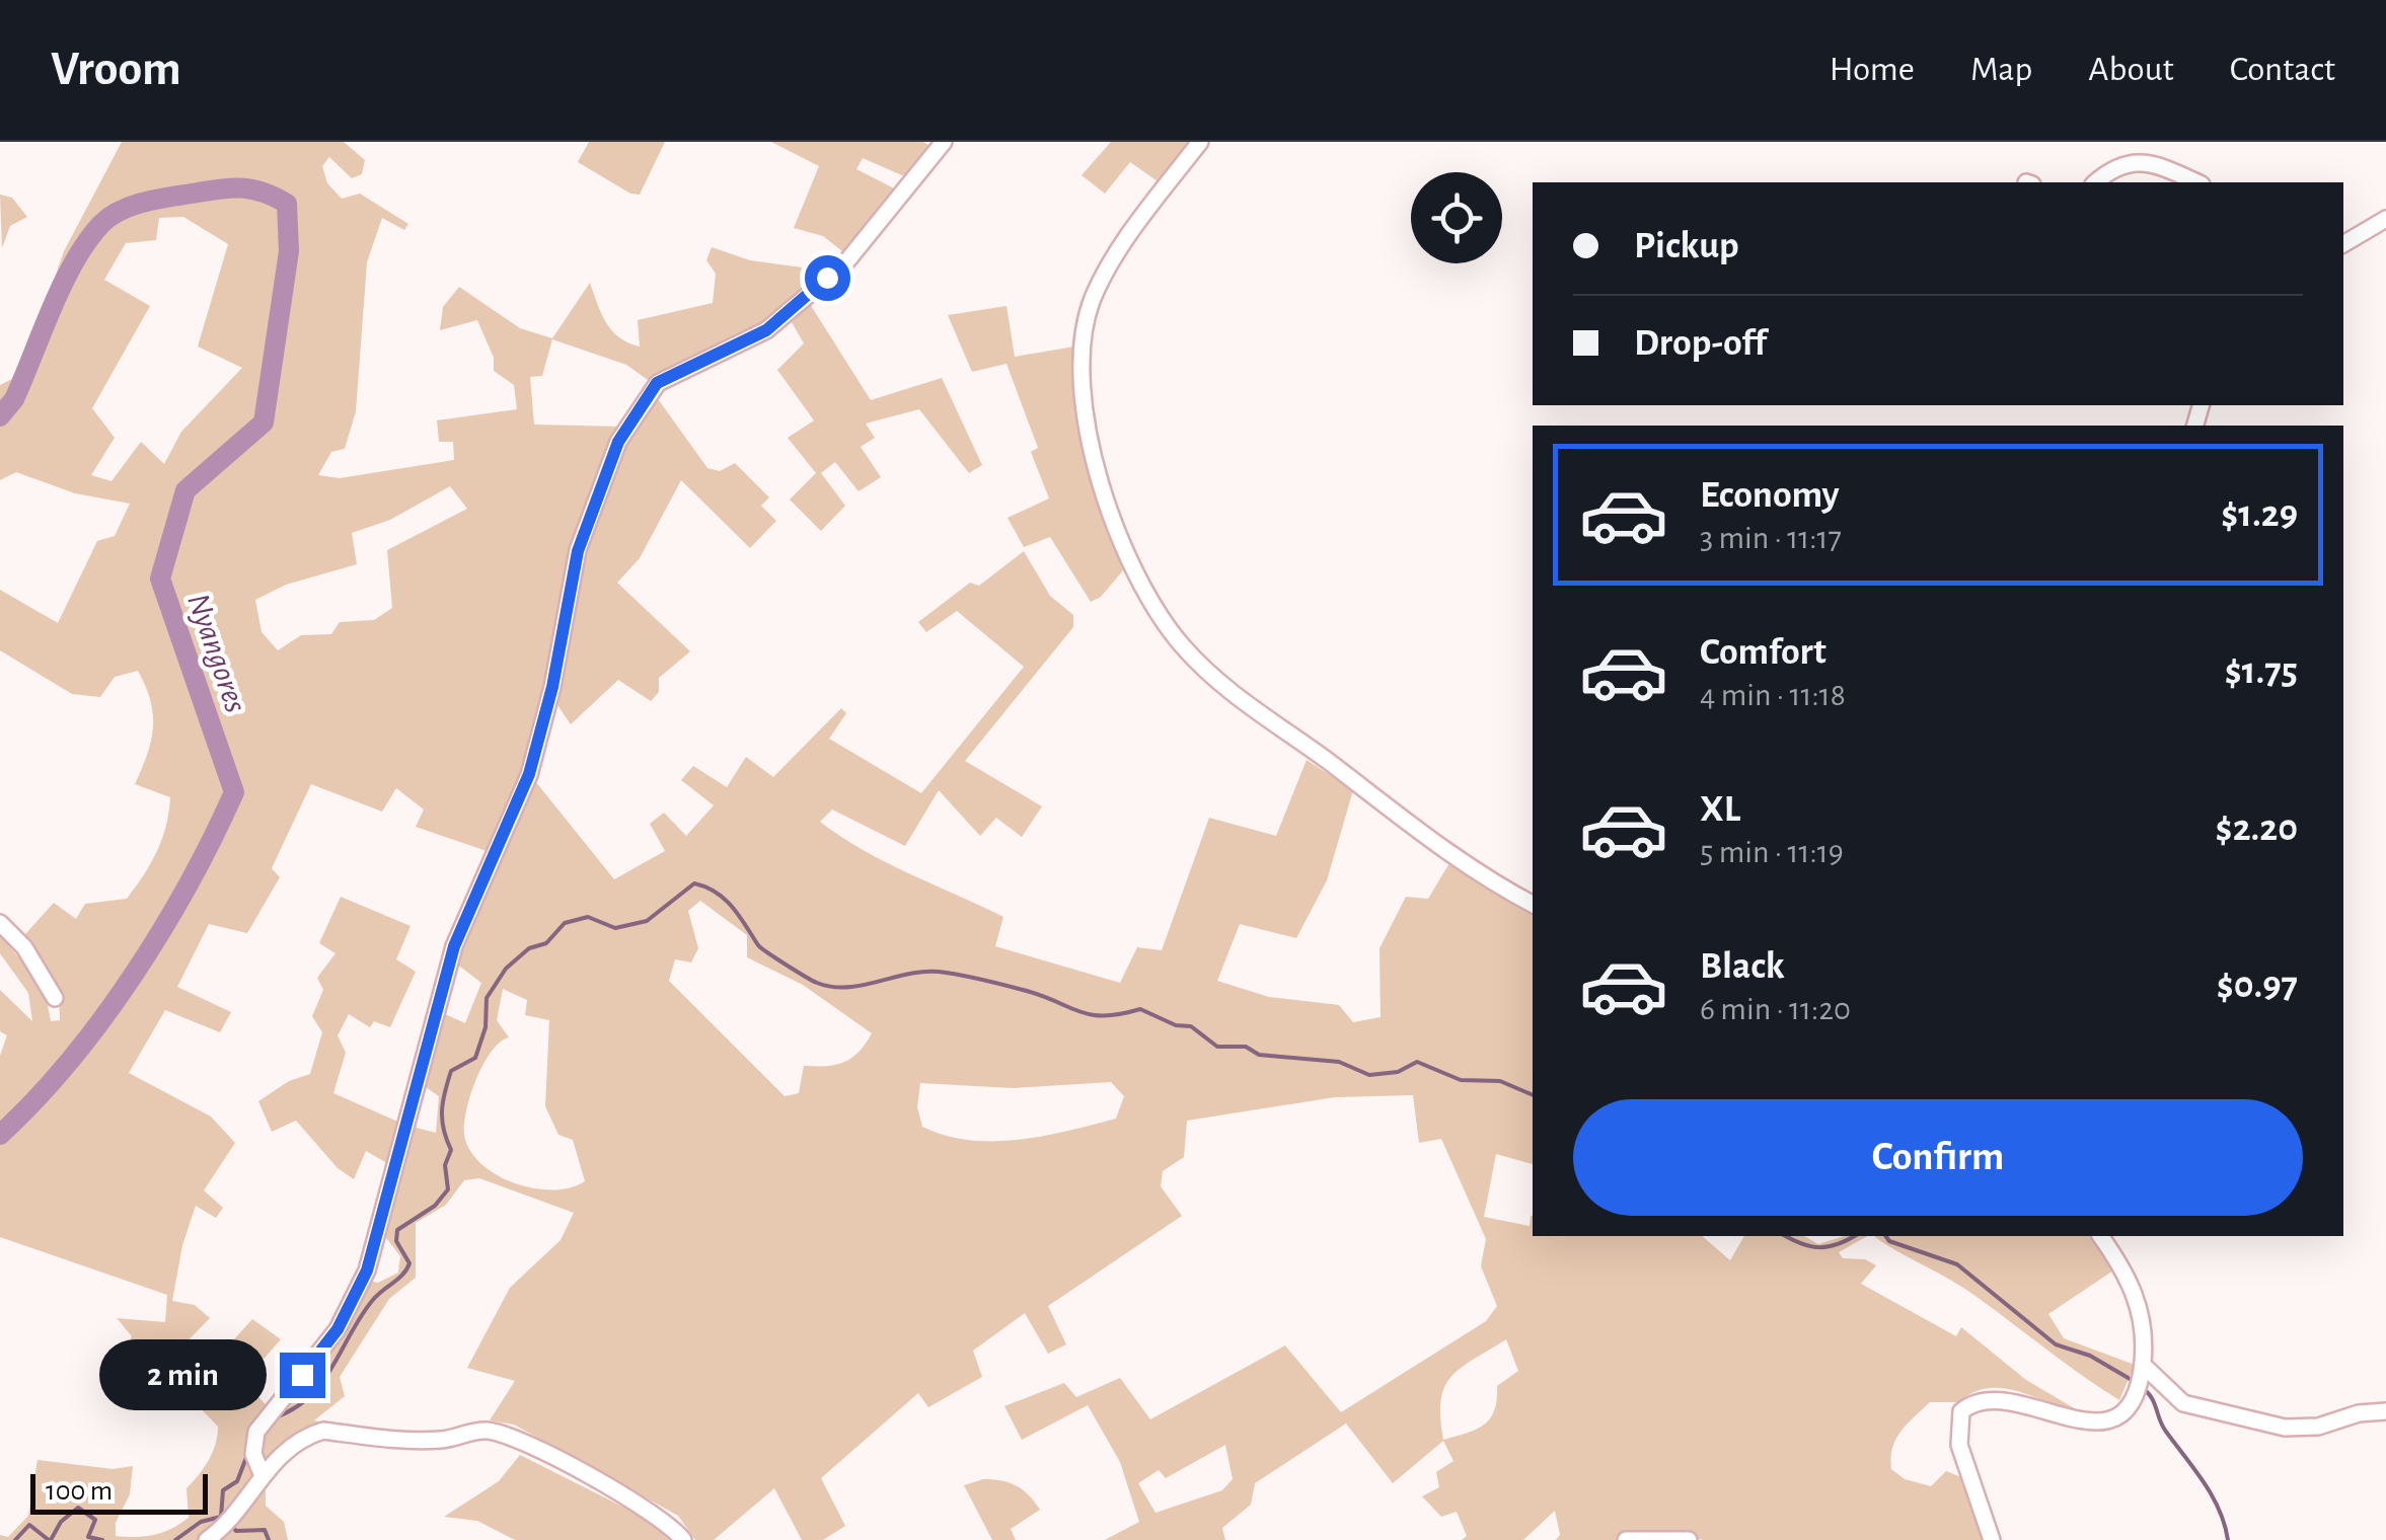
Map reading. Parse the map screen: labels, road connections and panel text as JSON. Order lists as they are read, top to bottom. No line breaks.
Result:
{"water":["Nyangores"],"scale_bar":"100 m","page":{"header":"Vroom","nav":["Home","Map","About","Contact"],"banner":["Pickup","Drop-off"],"list":[{"name":"Economy","note":"3 min · 11:17","value":"$1.29"},{"name":"Comfort","note":"4 min · 11:18","value":"$1.75"},{"name":"XL","note":"5 min · 11:19","value":"$2.20"},{"name":"Black","note":"6 min · 11:20","value":"$0.97"}],"buttons":"Confirm","bubble":"2 min","scale":"100 m"}}
